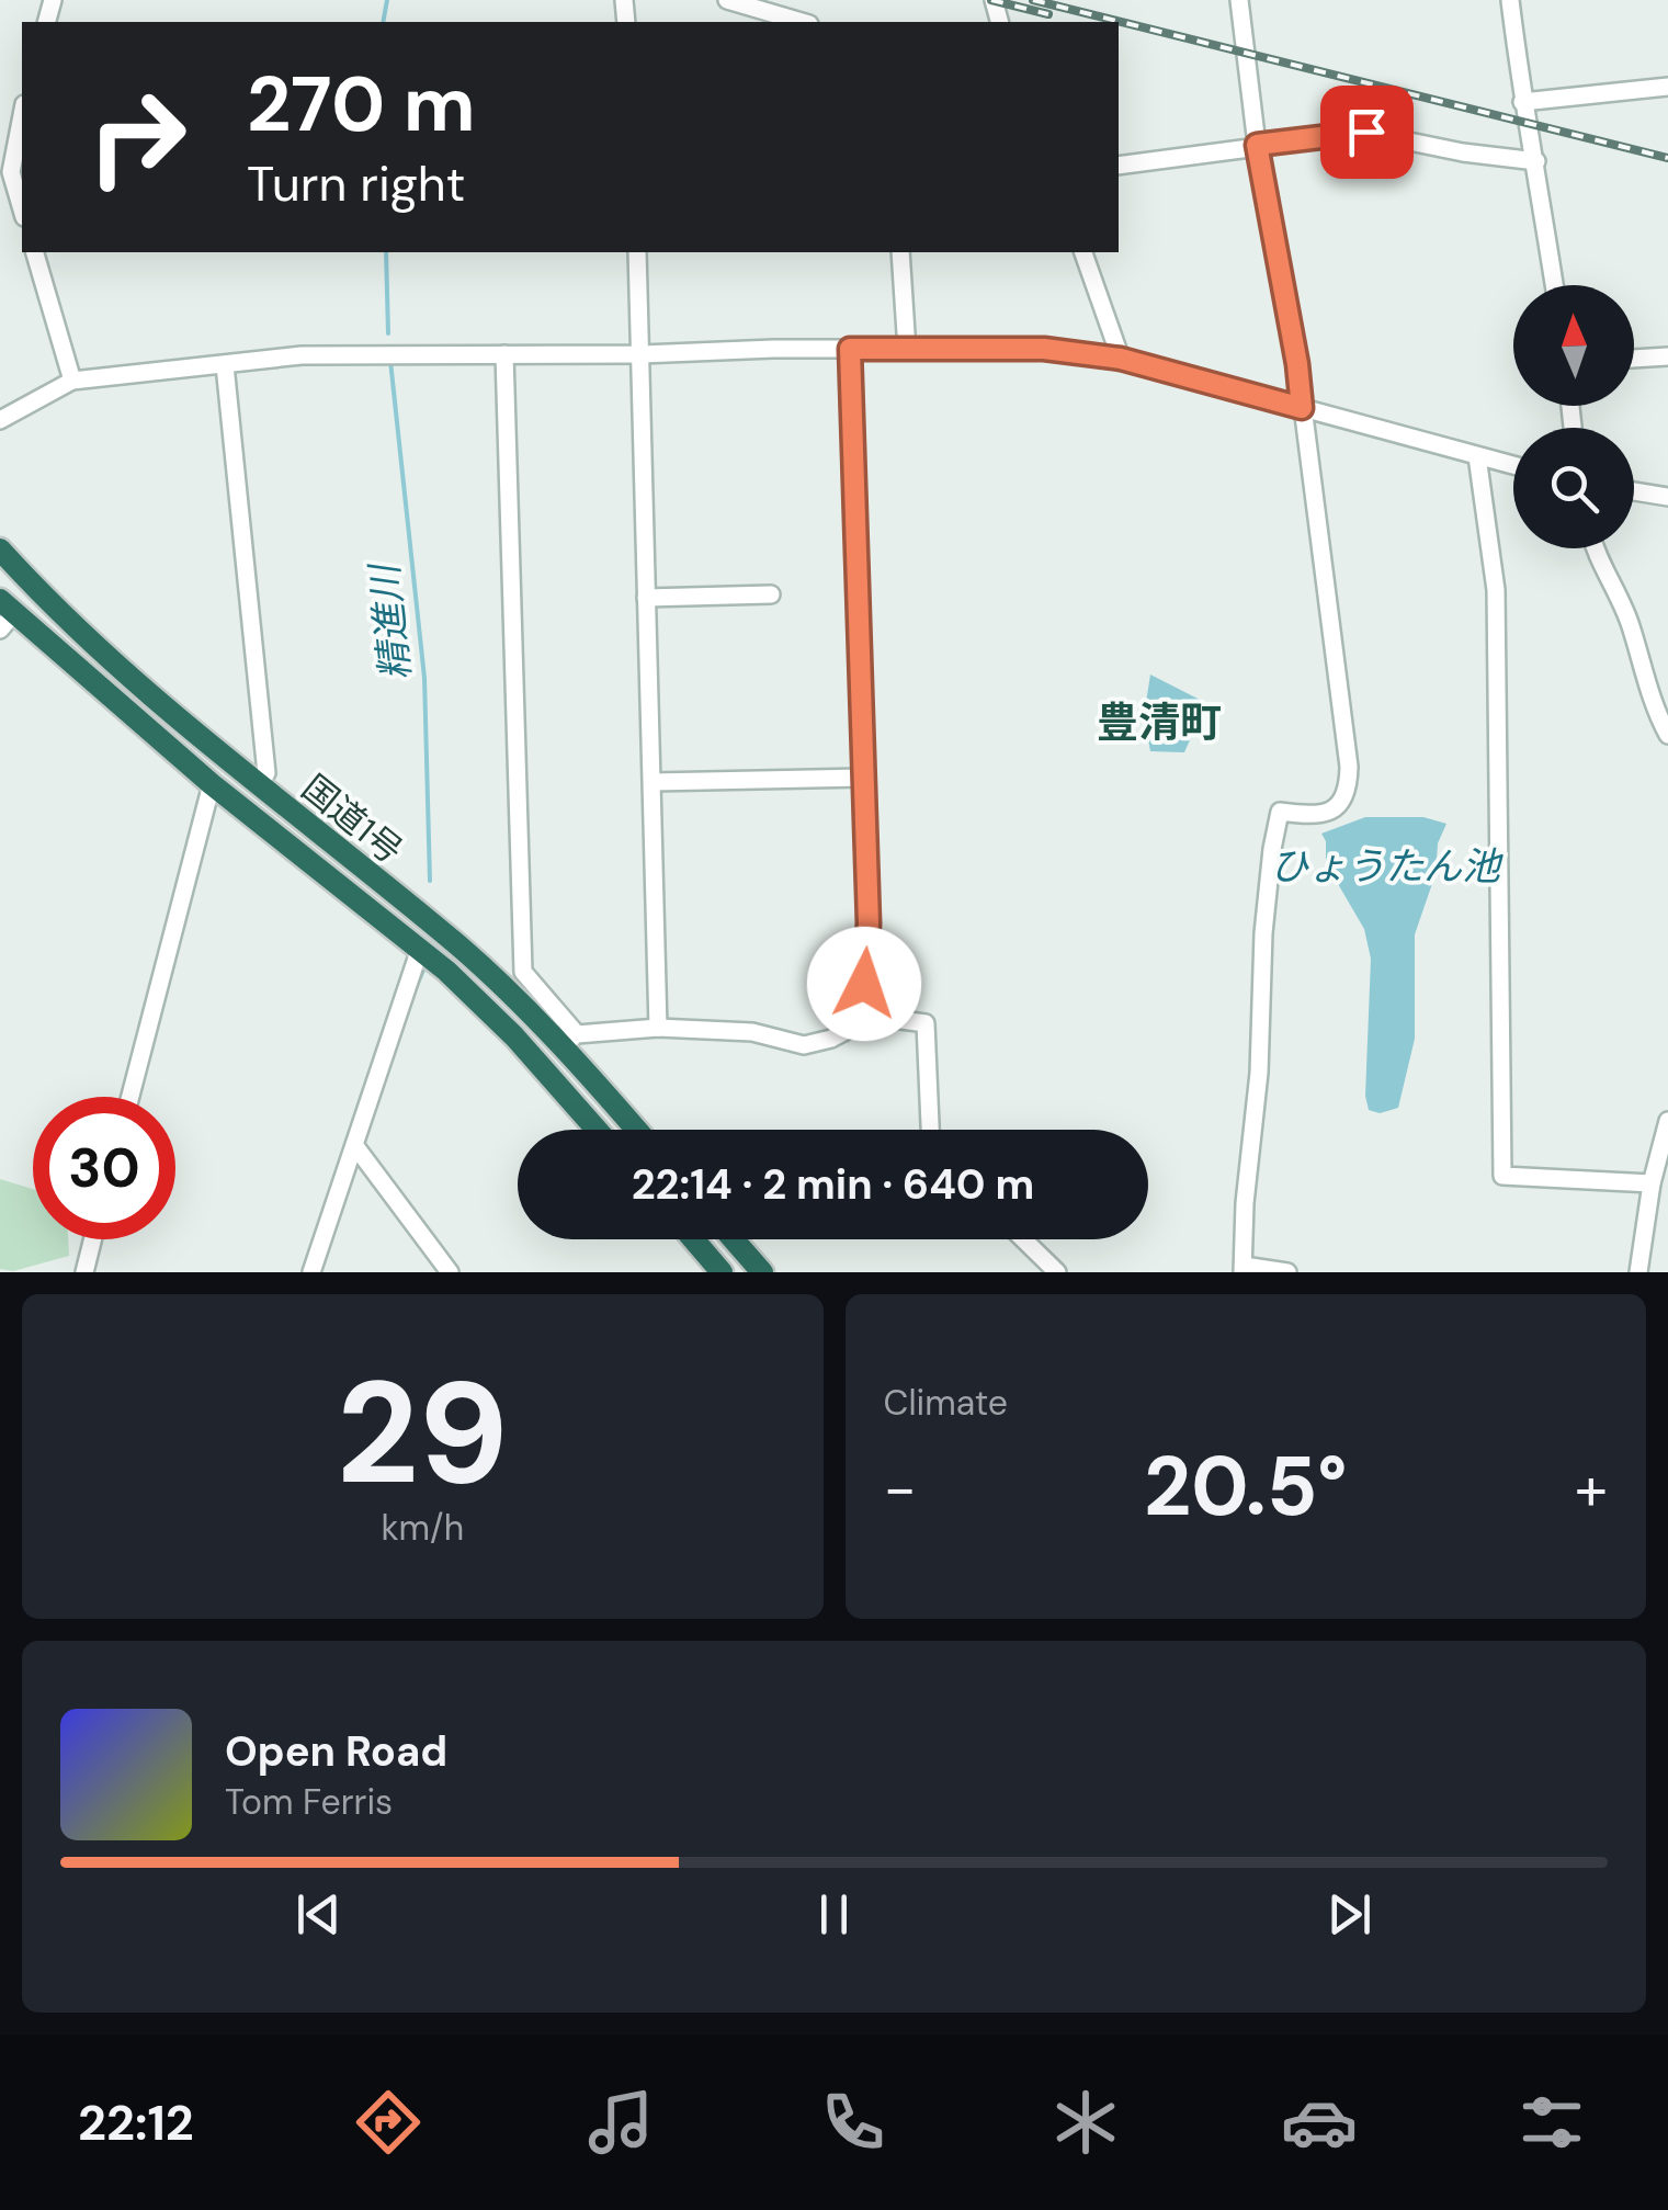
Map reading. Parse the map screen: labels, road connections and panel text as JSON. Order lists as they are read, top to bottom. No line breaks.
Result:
{"streets":{"highway":["国道1号"]},"districts":["豊清町"],"water":["精進川","ひょうたん池"],"north":"top","page":{"turn":["270 m","Turn right"],"limit":"30","trip":"22:14 · 2 min · 640 m","tile":[["29","km/h"],"Climate"],"heat":["−","20.5°","+"],"song":["Open Road","Tom Ferris"],"tabs":"22:12"}}
